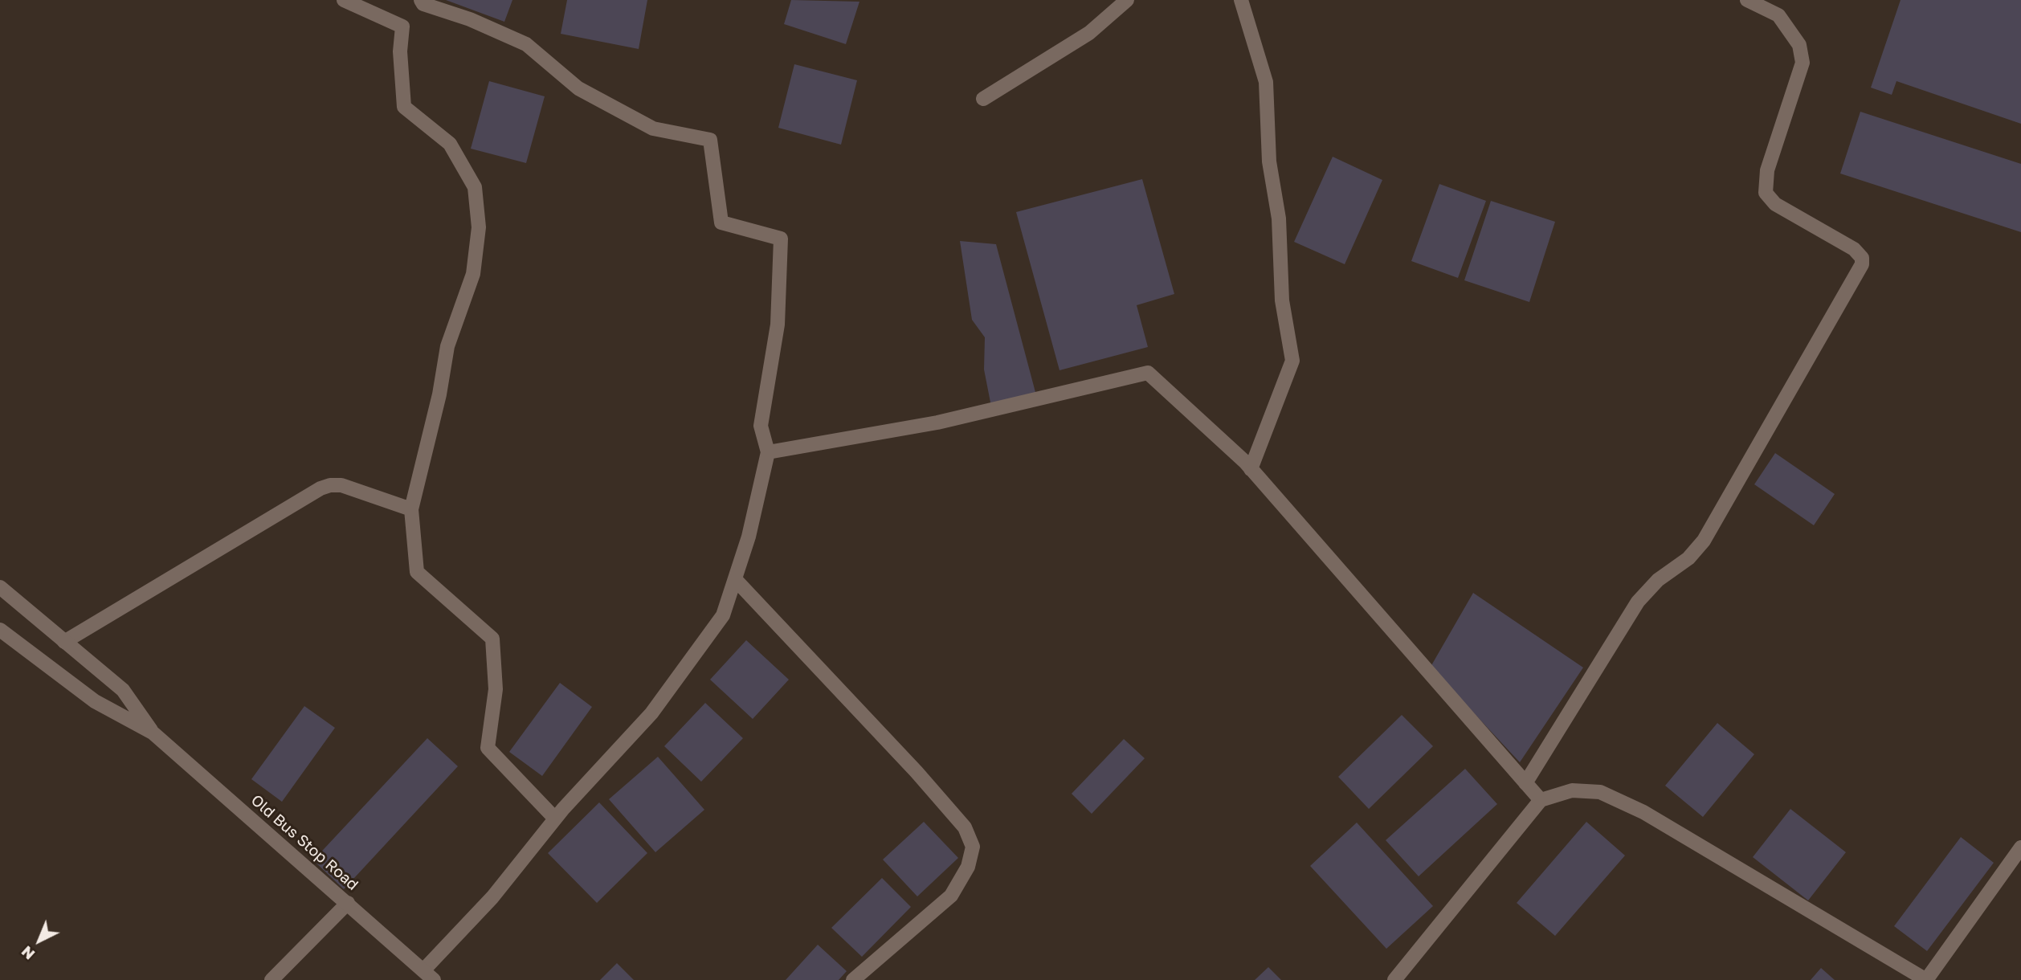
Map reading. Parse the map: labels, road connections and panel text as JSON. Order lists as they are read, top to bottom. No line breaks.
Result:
{"streets":{"street":["Old Bus Stop Road"]},"north":"bottom left"}
